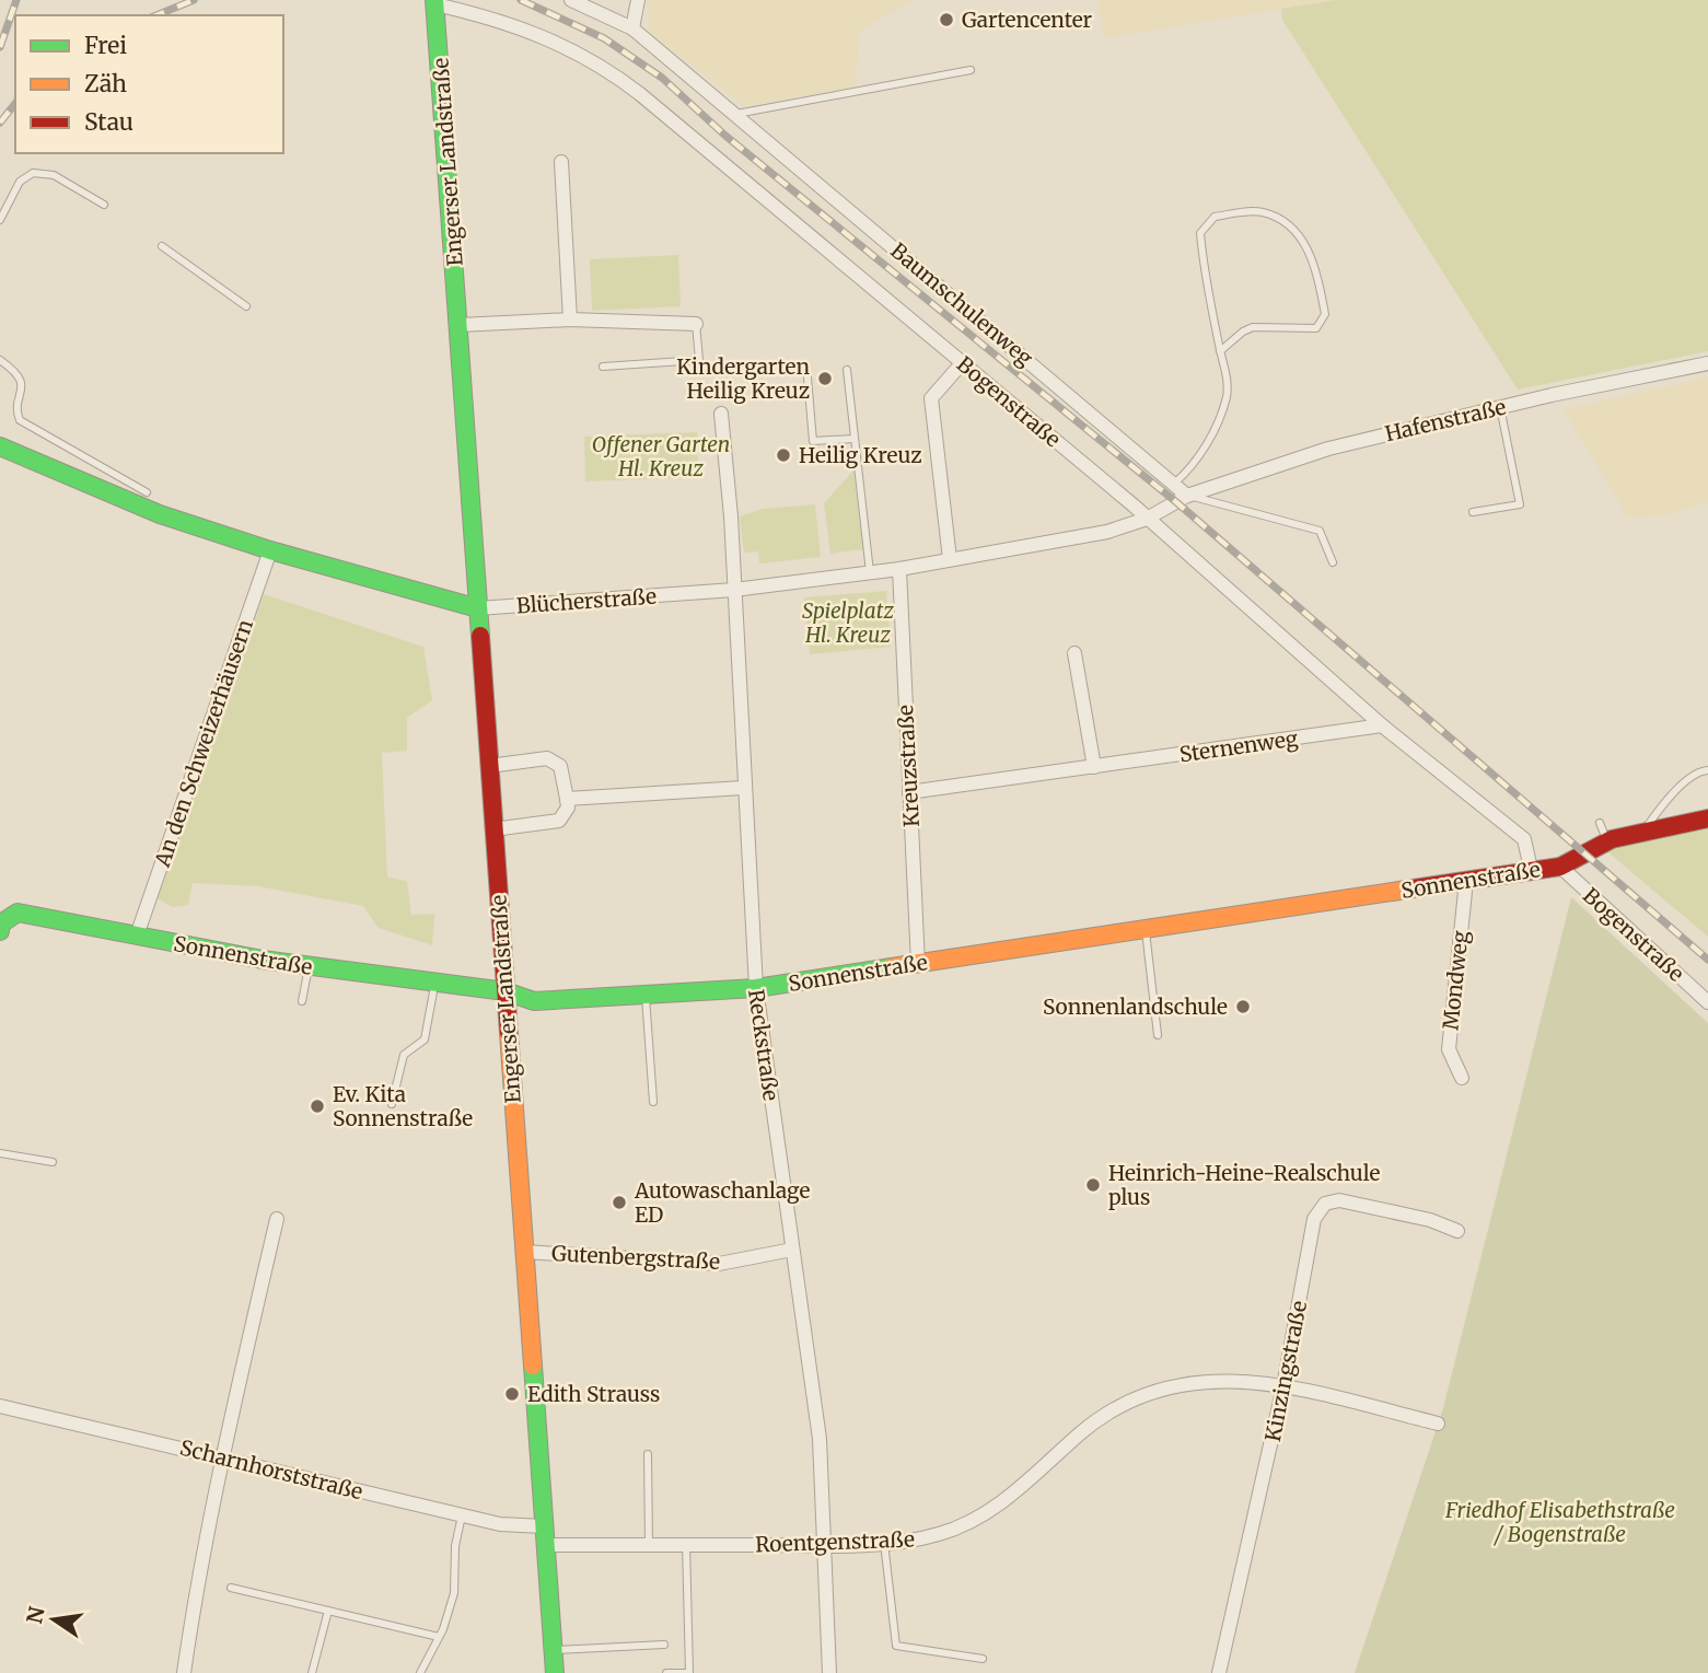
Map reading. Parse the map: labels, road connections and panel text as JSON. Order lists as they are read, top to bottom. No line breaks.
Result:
{"streets":{"street":["Engerser Landstraße","Baumschulenweg","Bogenstraße","Hafenstraße","Blücherstraße","An den Schweizerhäusern","Sternenweg","Kreuzstraße","Sonnenstraße","Mondweg","Reckstraße","Gutenbergstraße","Kinzingstraße","Scharnhorststraße","Roentgenstraße"]},"crossings":[["Engerser Landstraße","Bogenstraße"],["Engerser Landstraße","Blücherstraße"],["Engerser Landstraße","Sonnenstraße"],["Engerser Landstraße","Gutenbergstraße"],["Engerser Landstraße","Scharnhorststraße"],["Engerser Landstraße","Roentgenstraße"],["Baumschulenweg","Hafenstraße"],["Baumschulenweg","Blücherstraße"],["Bogenstraße","Blücherstraße"],["Bogenstraße","Sternenweg"],["Bogenstraße","Sonnenstraße"],["Hafenstraße","Blücherstraße"],["Blücherstraße","An den Schweizerhäusern"],["Blücherstraße","Kreuzstraße"],["Blücherstraße","Reckstraße"],["An den Schweizerhäusern","Sonnenstraße"],["Sternenweg","Kreuzstraße"],["Kreuzstraße","Sonnenstraße"],["Sonnenstraße","Mondweg"],["Sonnenstraße","Reckstraße"],["Reckstraße","Gutenbergstraße"],["Reckstraße","Roentgenstraße"],["Kinzingstraße","Roentgenstraße"],["Scharnhorststraße","Roentgenstraße"]],"parks":["Offener Garten Hl. Kreuz","Spielplatz Hl. Kreuz","Friedhof Elisabethstraße / Bogenstraße"],"places":["Gartencenter","Kindergarten Heilig Kreuz","Heilig Kreuz","Sonnenlandschule","Ev. Kita Sonnenstraße","Heinrich-Heine-Realschule plus","Autowaschanlage ED","Edith Strauss"],"legend":["Frei","Zäh","Stau"],"north":"left"}
